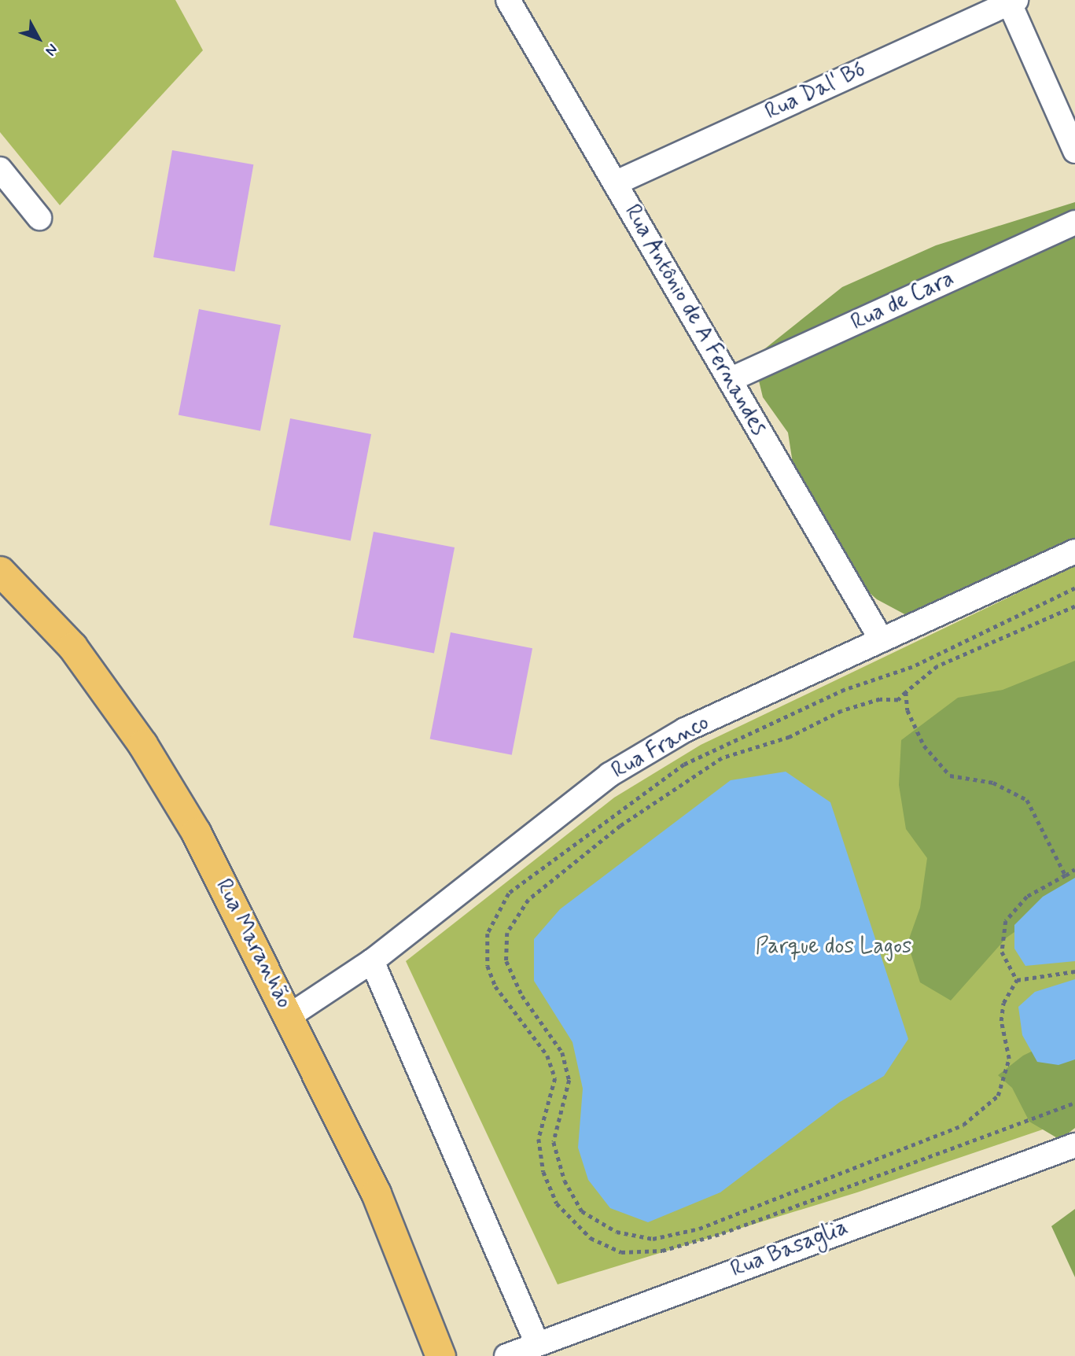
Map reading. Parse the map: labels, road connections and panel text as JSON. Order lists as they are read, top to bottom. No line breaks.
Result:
{"streets":{"main road":["Rua Maranhão"],"street":["Rua Dal' Bó","Rua de Cara","Rua Antônio de A Fernandes","Rua Franco","Rua Basaglia"]},"crossings":[["Rua Dal' Bó","Rua Antônio de A Fernandes"],["Rua de Cara","Rua Antônio de A Fernandes"],["Rua Antônio de A Fernandes","Rua Franco"],["Rua Franco","Rua Maranhão"]],"parks":["Parque dos Lagos"],"north":"bottom right"}
